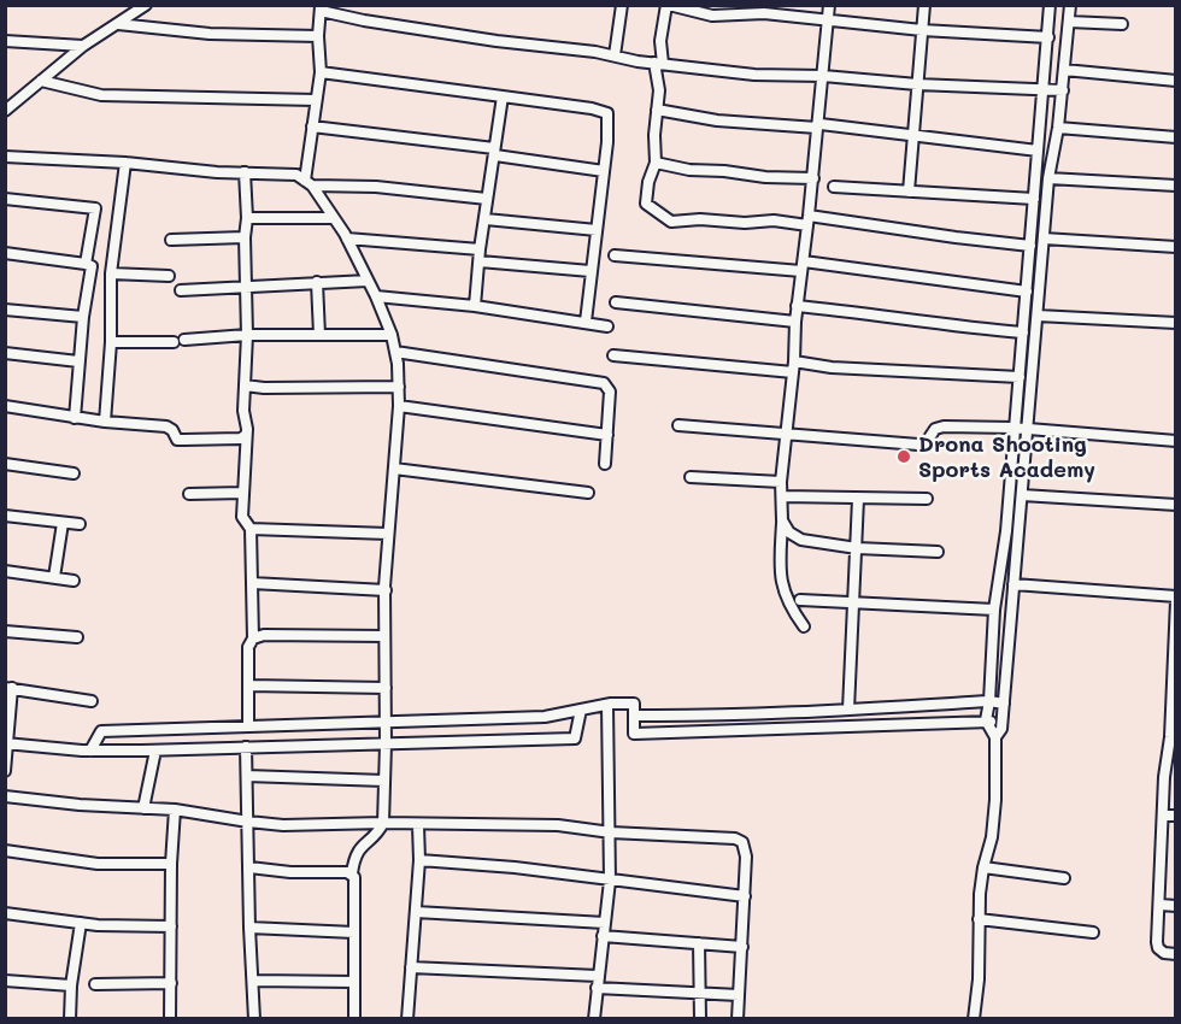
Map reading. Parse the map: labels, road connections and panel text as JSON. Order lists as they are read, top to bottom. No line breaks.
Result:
{"places":["Drona Shooting Sports Academy"]}
